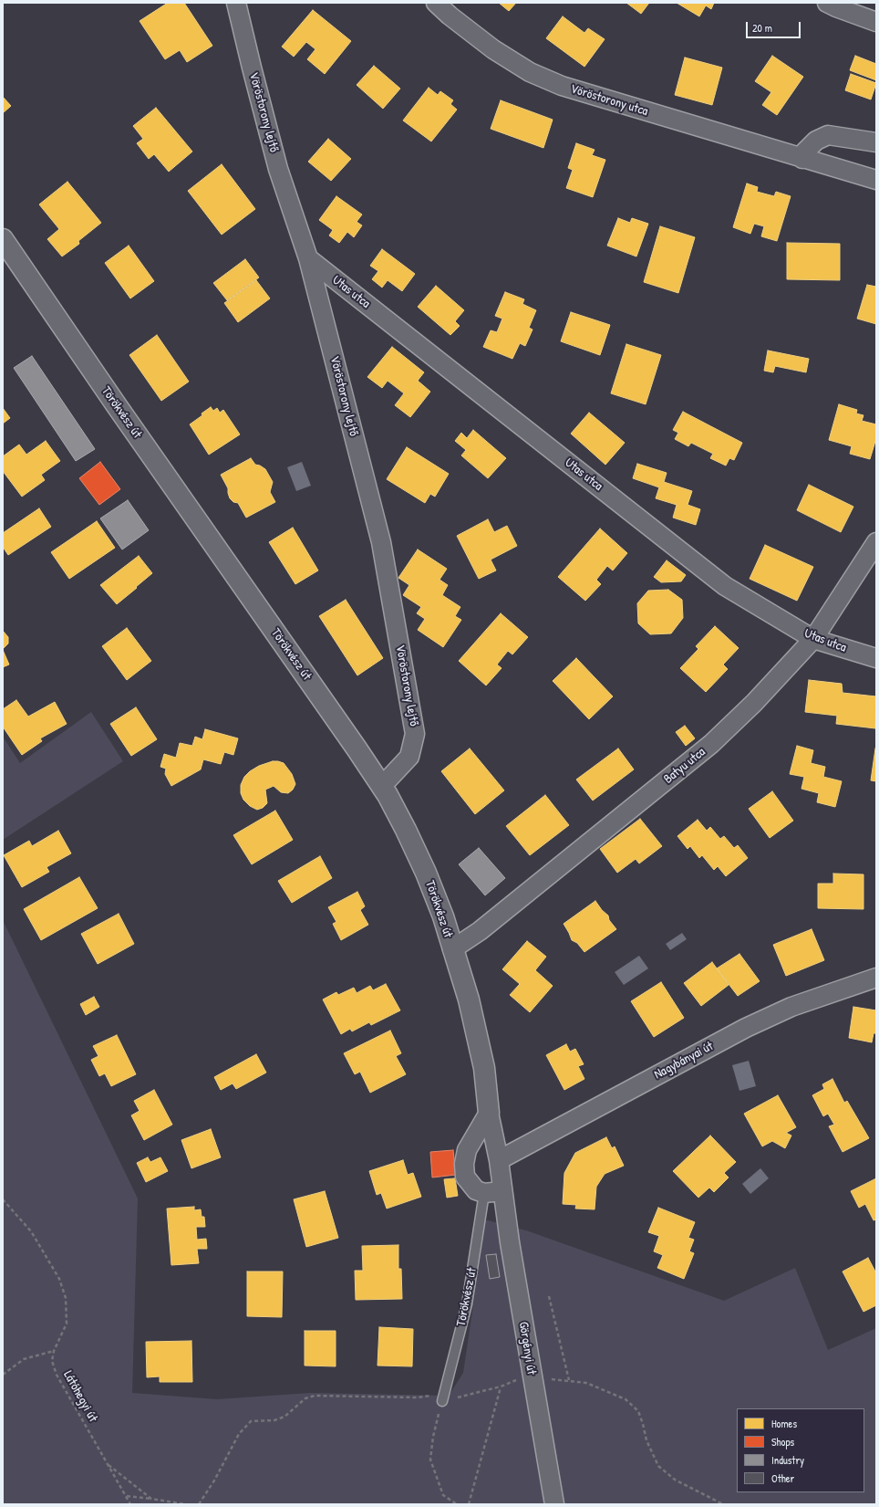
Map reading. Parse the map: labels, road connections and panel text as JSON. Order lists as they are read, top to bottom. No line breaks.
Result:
{"streets":{"street":["Vöröstorony utca","Vöröstorony lejtő","Utas utca","Törökvész út","Batyu utca","Nagybányai út","Görgényi út"],"path":["Látóhegyi út"]},"crossings":[["Vöröstorony lejtő","Utas utca"],["Vöröstorony lejtő","Törökvész út"],["Utas utca","Batyu utca"],["Törökvész út","Batyu utca"],["Törökvész út","Nagybányai út"],["Törökvész út","Görgényi út"]],"legend":["Homes","Shops","Industry","Other"],"scale_bar":"20 m"}
